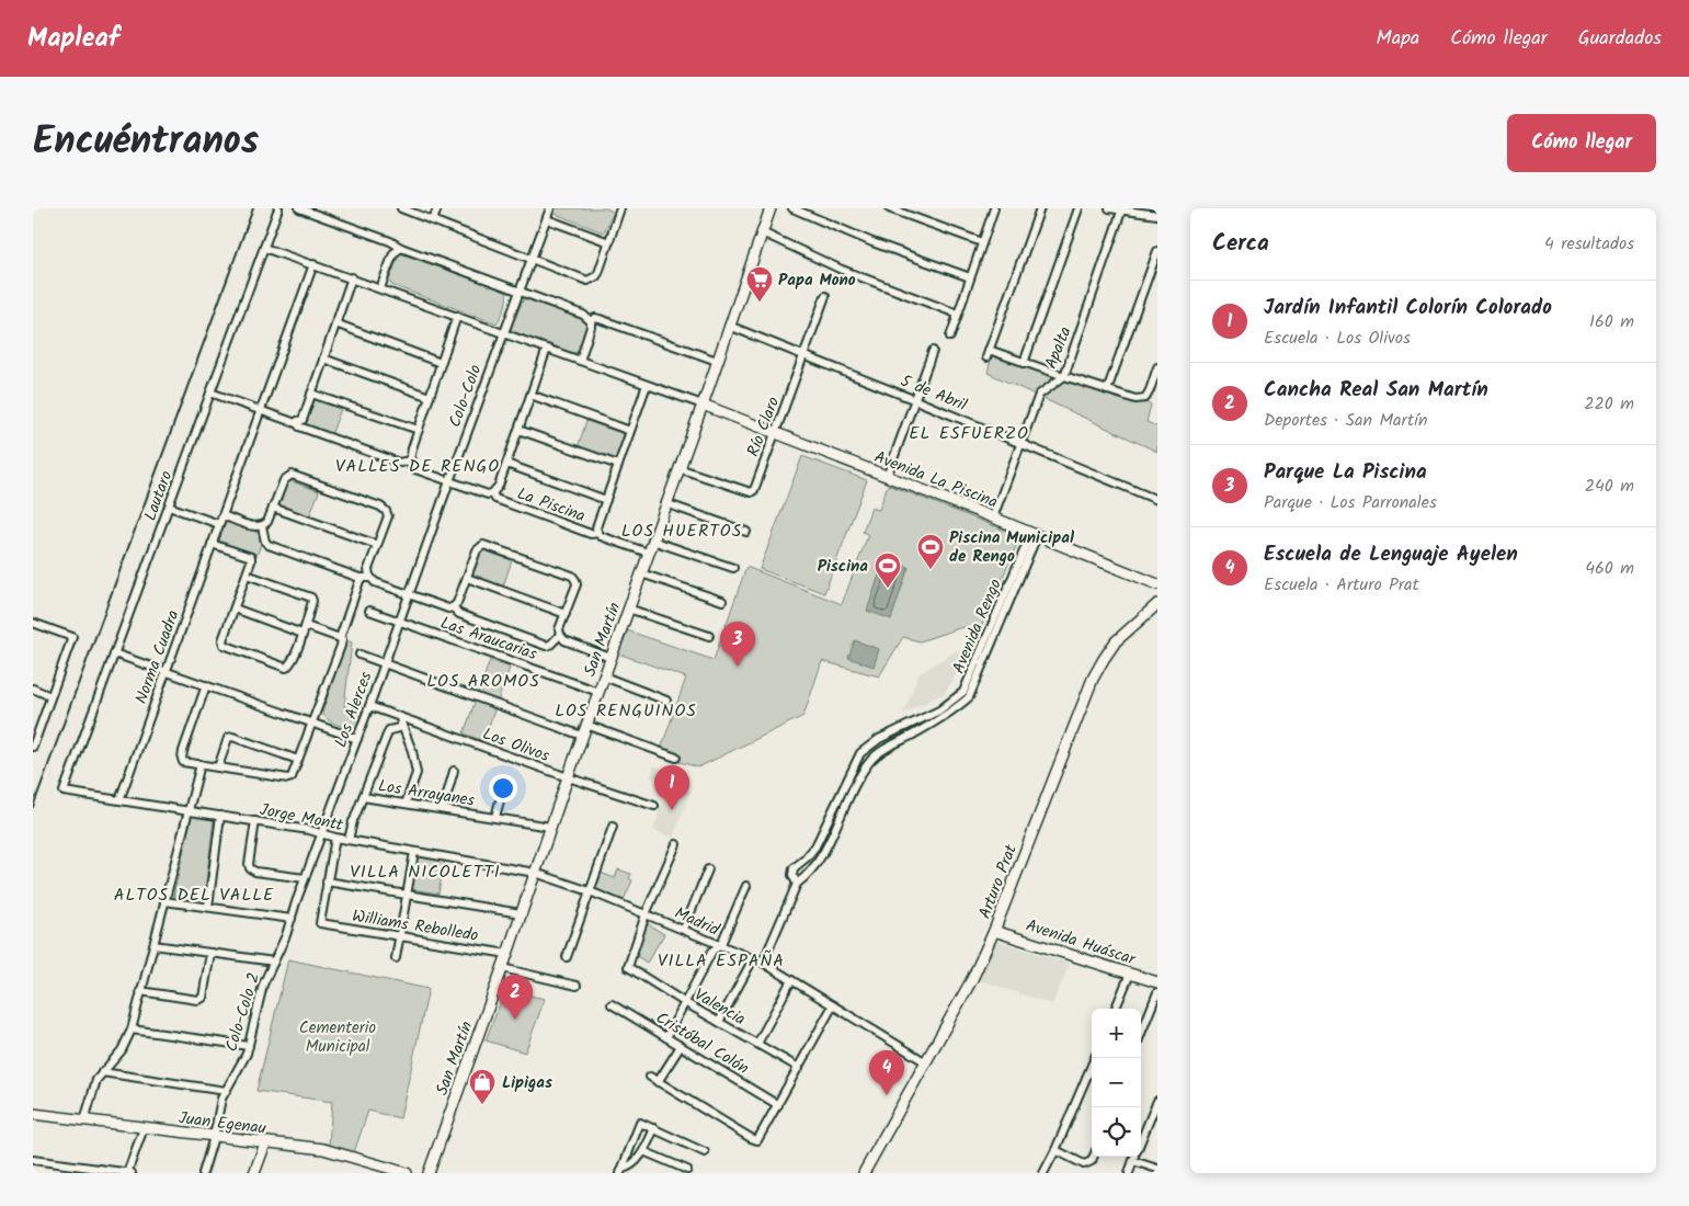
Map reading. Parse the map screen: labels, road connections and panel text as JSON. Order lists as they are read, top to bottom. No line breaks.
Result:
{"streets":{"street":["Apalta","5 de Abril","Colo-Colo","Río Claro","Avenida La Piscina","Lautaro","La Piscina","Avenida Rengo","Las Araucarias","San Martín","Norma Cuadra","Los Alerces","Los Olivos","Los Arrayanes","Jorge Montt","Arturo Prat","Madrid","Williams Rebolledo","Avenida Huáscar","Valencia","Colo-Colo 2","Cristóbal Colón","Juan Egenau"]},"crossings":[["Apalta","5 de Abril"],["Apalta","Avenida La Piscina"],["5 de Abril","Río Claro"],["5 de Abril","San Martín"],["Colo-Colo","La Piscina"],["Colo-Colo","Los Alerces"],["Río Claro","Avenida La Piscina"],["Río Claro","San Martín"],["Avenida La Piscina","Avenida Rengo"],["Avenida La Piscina","San Martín"],["Lautaro","Jorge Montt"],["La Piscina","San Martín"],["Avenida Rengo","Madrid"],["Las Araucarias","San Martín"],["Las Araucarias","Los Alerces"],["San Martín","Los Olivos"],["San Martín","Los Arrayanes"],["San Martín","Jorge Montt"],["San Martín","Madrid"],["San Martín","Williams Rebolledo"],["Norma Cuadra","Jorge Montt"],["Los Alerces","Los Olivos"],["Los Alerces","Jorge Montt"],["Los Alerces","Colo-Colo 2"],["Jorge Montt","Madrid"],["Jorge Montt","Colo-Colo 2"],["Arturo Prat","Madrid"],["Arturo Prat","Avenida Huáscar"],["Madrid","Valencia"],["Colo-Colo 2","Juan Egenau"]],"districts":["EL ESFUERZO","VALLES DE RENGO","LOS HUERTOS","LOS AROMOS","LOS RENGUINOS","VILLA NICOLETTI","ALTOS DEL VALLE","VILLA ESPAÑA"],"parks":["Cementerio Municipal"],"places":{"supermarket":["Papa Mono"],"sports":["Piscina Municipal de Rengo","Piscina"],"shop":["Lipigas"]},"page":{"header":"Mapleaf","nav":["Mapa","Cómo llegar","Guardados"],"title":"Encuéntranos","buttons":"Cómo llegar","heading":["Cerca","4 resultados"],"list":[{"mark":"1","name":"Jardín Infantil Colorín Colorado","note":"Escuela · Los Olivos","value":"160 m"},{"mark":"2","name":"Cancha Real San Martín","note":"Deportes · San Martín","value":"220 m"},{"mark":"3","name":"Parque La Piscina","note":"Parque · Los Parronales","value":"240 m"},{"mark":"4","name":"Escuela de Lenguaje Ayelen","note":"Escuela · Arturo Prat","value":"460 m"}],"pins":["3","1","2","4"],"map_buttons":["+","−"]}}
